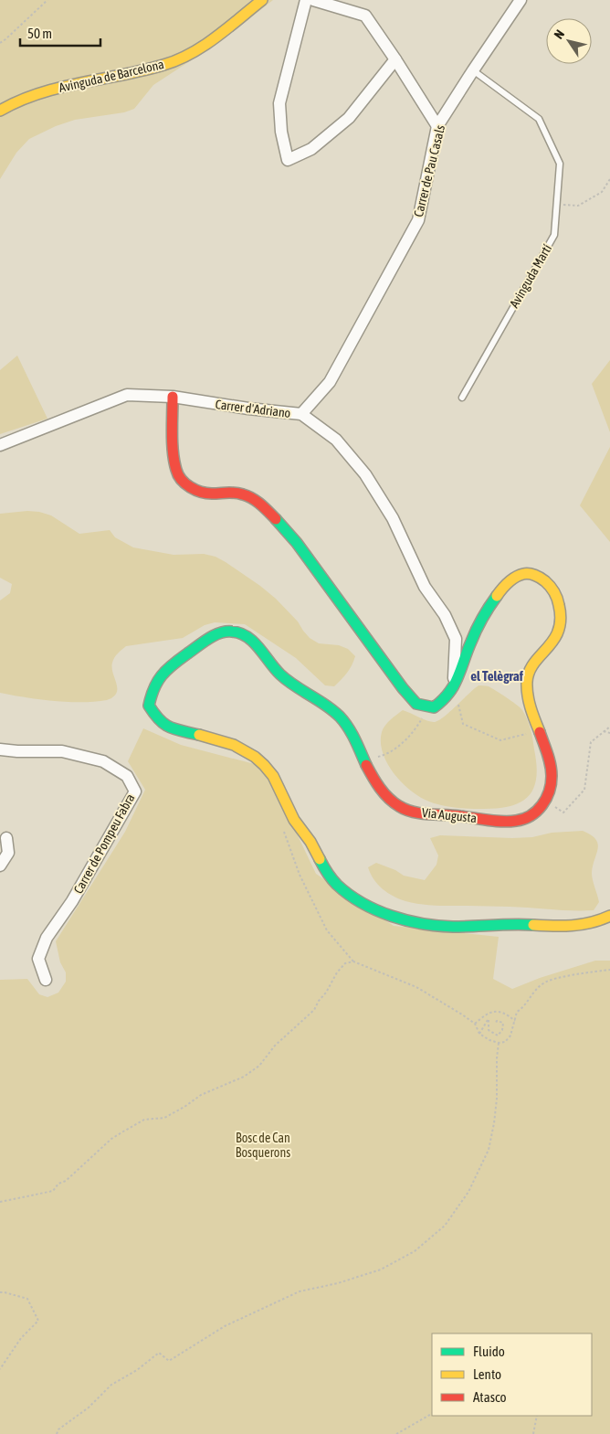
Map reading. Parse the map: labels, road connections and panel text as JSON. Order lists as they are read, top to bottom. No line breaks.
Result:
{"streets":{"street":["Avinguda de Barcelona","Carrer de Pau Casals","Carrer d'Adriano","Via Augusta","Carrer de Pompeu Fabra"],"lane":["Avinguda Martí"]},"crossings":[["Carrer de Pau Casals","Avinguda Martí"],["Carrer de Pau Casals","Carrer d'Adriano"]],"districts":["el Telègraf"],"parks":["Bosc de Can Bosquerons"],"legend":["Fluido","Lento","Atasco"],"scale_bar":"50 m","north":"top left"}
